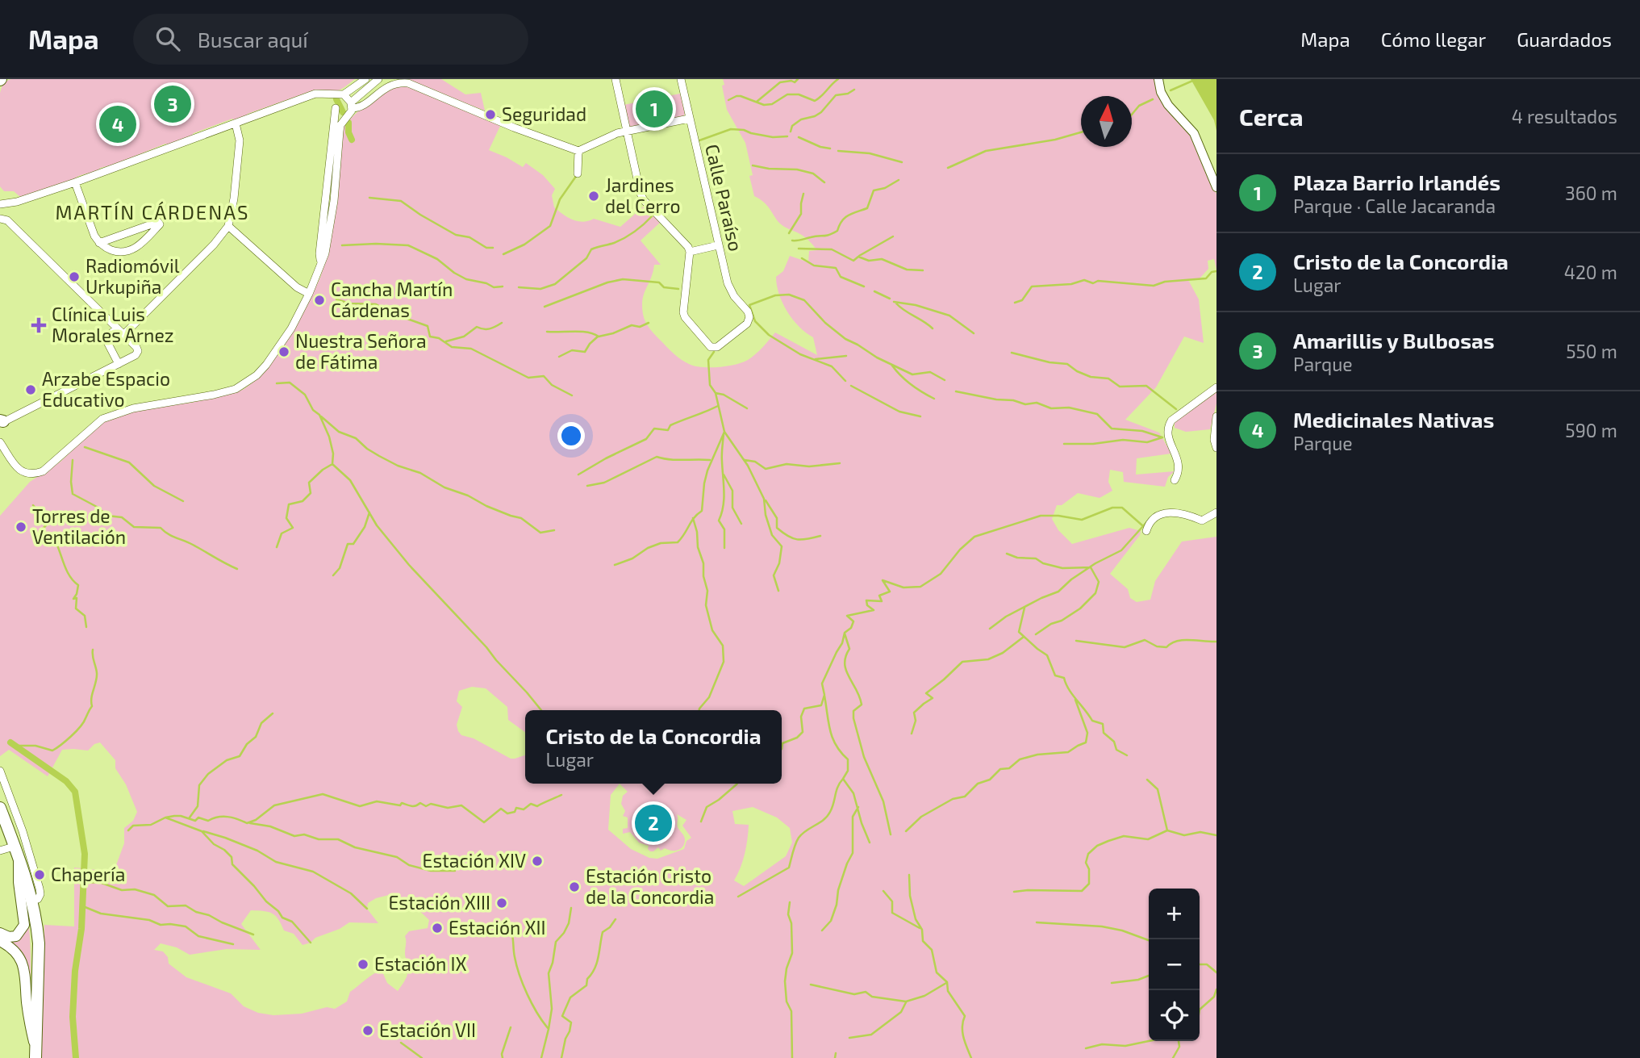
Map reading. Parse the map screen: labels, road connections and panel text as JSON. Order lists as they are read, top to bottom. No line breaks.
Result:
{"streets":{"street":["Calle Paraíso"]},"districts":["MARTÍN CÁRDENAS"],"places":{"other":["Seguridad","Jardines del Cerro","Radiomóvil Urkupiña","Cancha Martín Cárdenas","Nuestra Señora de Fátima","Arzabe Espacio Educativo","Torres de Ventilación","Estación XIV","Chapería","Estación Cristo de la Concordia","Estación XIII","Estación XII","Estación IX","Estación VII"],"health":["Clínica Luis Morales Arnez"]},"north":"top","page":{"header":"Mapa","search":"Buscar aquí","nav":["Mapa","Cómo llegar","Guardados"],"heading":["Cerca","4 resultados"],"pins":["3","1","4","2"],"list":[{"mark":"1","name":"Plaza Barrio Irlandés","note":"Parque · Calle Jacaranda","value":"360 m"},{"mark":"2","name":"Cristo de la Concordia","note":"Lugar","value":"420 m"},{"mark":"3","name":"Amarillis y Bulbosas","note":"Parque","value":"550 m"},{"mark":"4","name":"Medicinales Nativas","note":"Parque","value":"590 m"}],"popup":["Cristo de la Concordia","Lugar"],"map_buttons":["+","−"]}}
